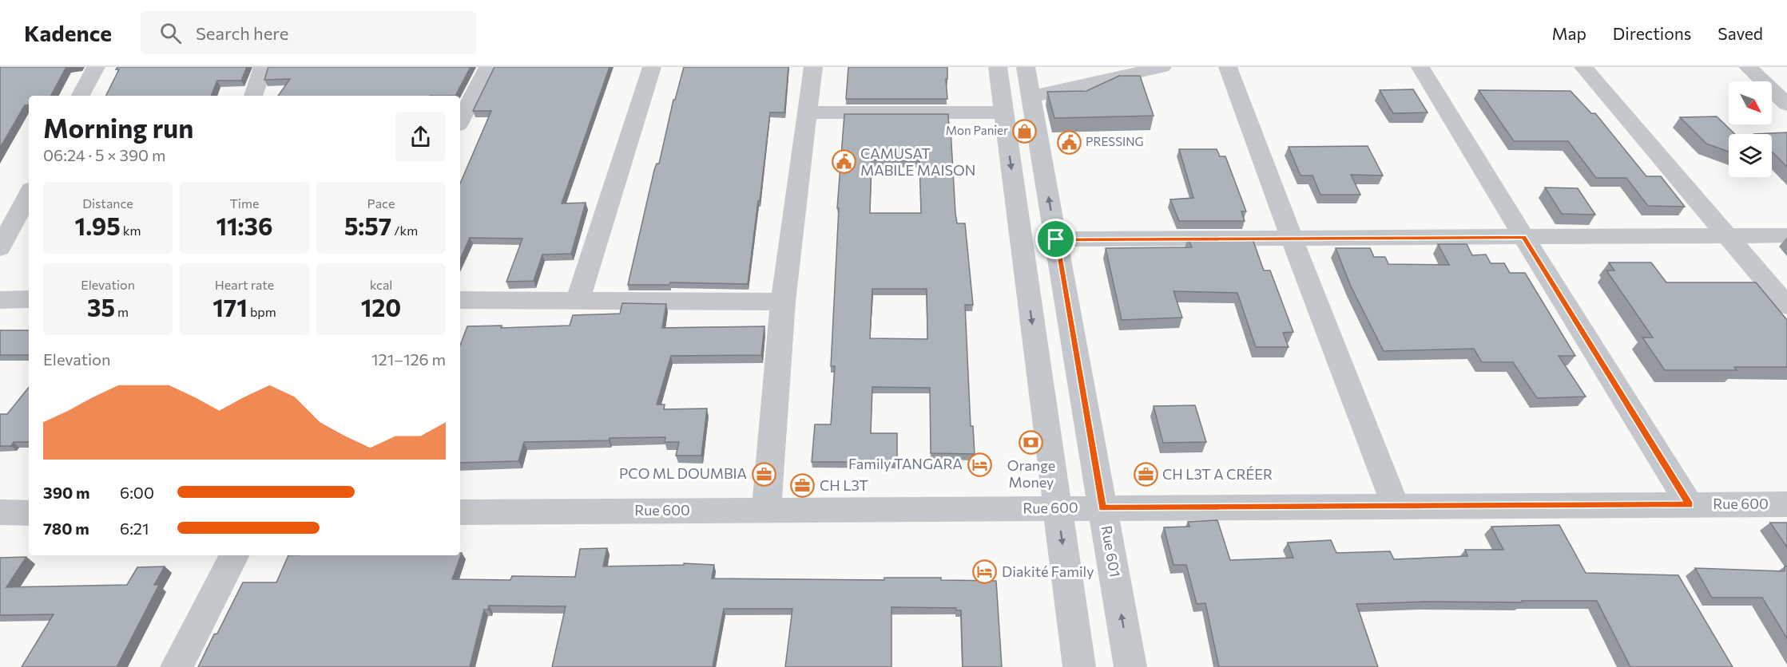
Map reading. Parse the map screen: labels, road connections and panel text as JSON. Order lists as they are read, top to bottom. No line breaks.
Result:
{"streets":{"street":["Rue 600","Rue 601"]},"crossings":[["Rue 600","Rue 601"]],"places":{"shop":["Mon Panier"],"public building":["PRESSING","CAMUSAT MABILE MAISON"],"bank":["Orange Money"],"hotel":["Family TANGARA","Diakité Family"],"office":["PCO ML DOUMBIA","CH L3T A CRÉER","CH L3T"]},"north":"bottom right","page":{"header":"Kadence","search":"Search here","nav":["Map","Directions","Saved"],"heading":["Morning run","06:24 · 5 × 390 m"],"stats":[["Distance","1.95 km"],["Time","11:36"],["Pace","5:57 /km"],["Elevation","35 m"],["Heart rate","171 bpm"],["kcal","120"]],"chart":["Elevation","121–126 m"],"list":[{"name":"390 m","note":"6:00"},{"name":"780 m","note":"6:21"}]}}
